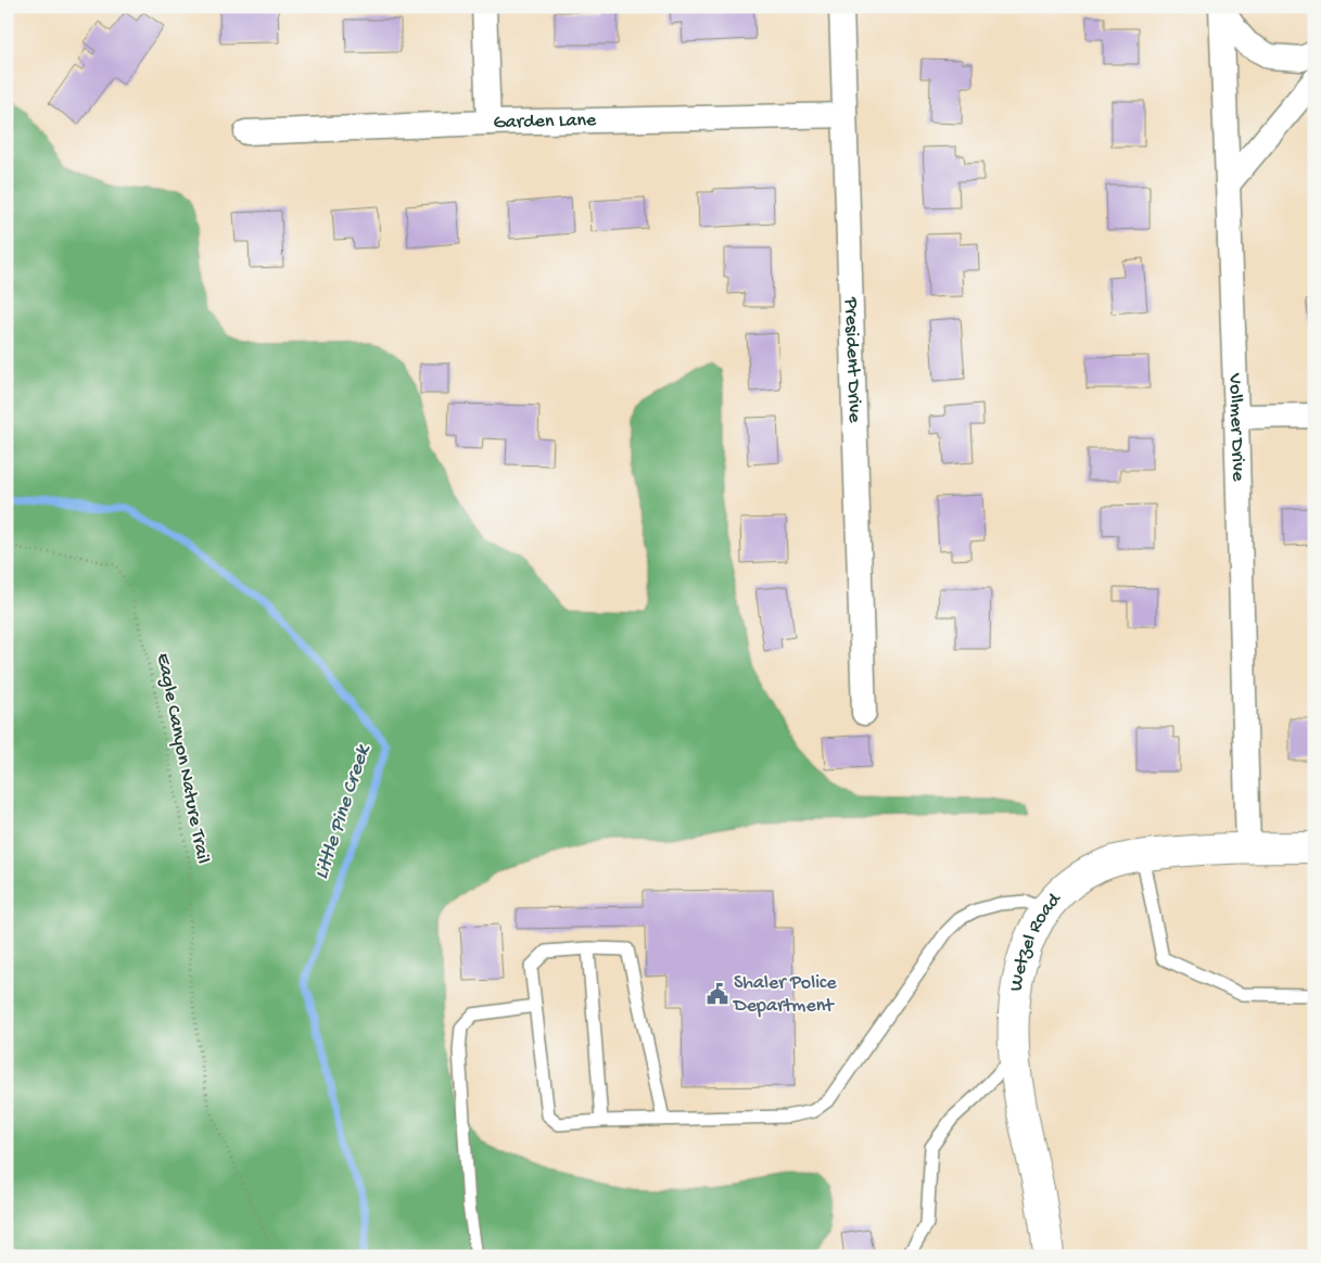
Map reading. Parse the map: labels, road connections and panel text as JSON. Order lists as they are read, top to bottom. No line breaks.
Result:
{"streets":{"street":["Garden Lane","President Drive","Vollmer Drive","Wetzel Road"],"path":["Eagle Canyon Nature Trail"]},"crossings":[["Garden Lane","President Drive"],["Vollmer Drive","Wetzel Road"]],"water":["Little Pine Creek"],"places":{"public building":["Shaler Police Department"]}}
